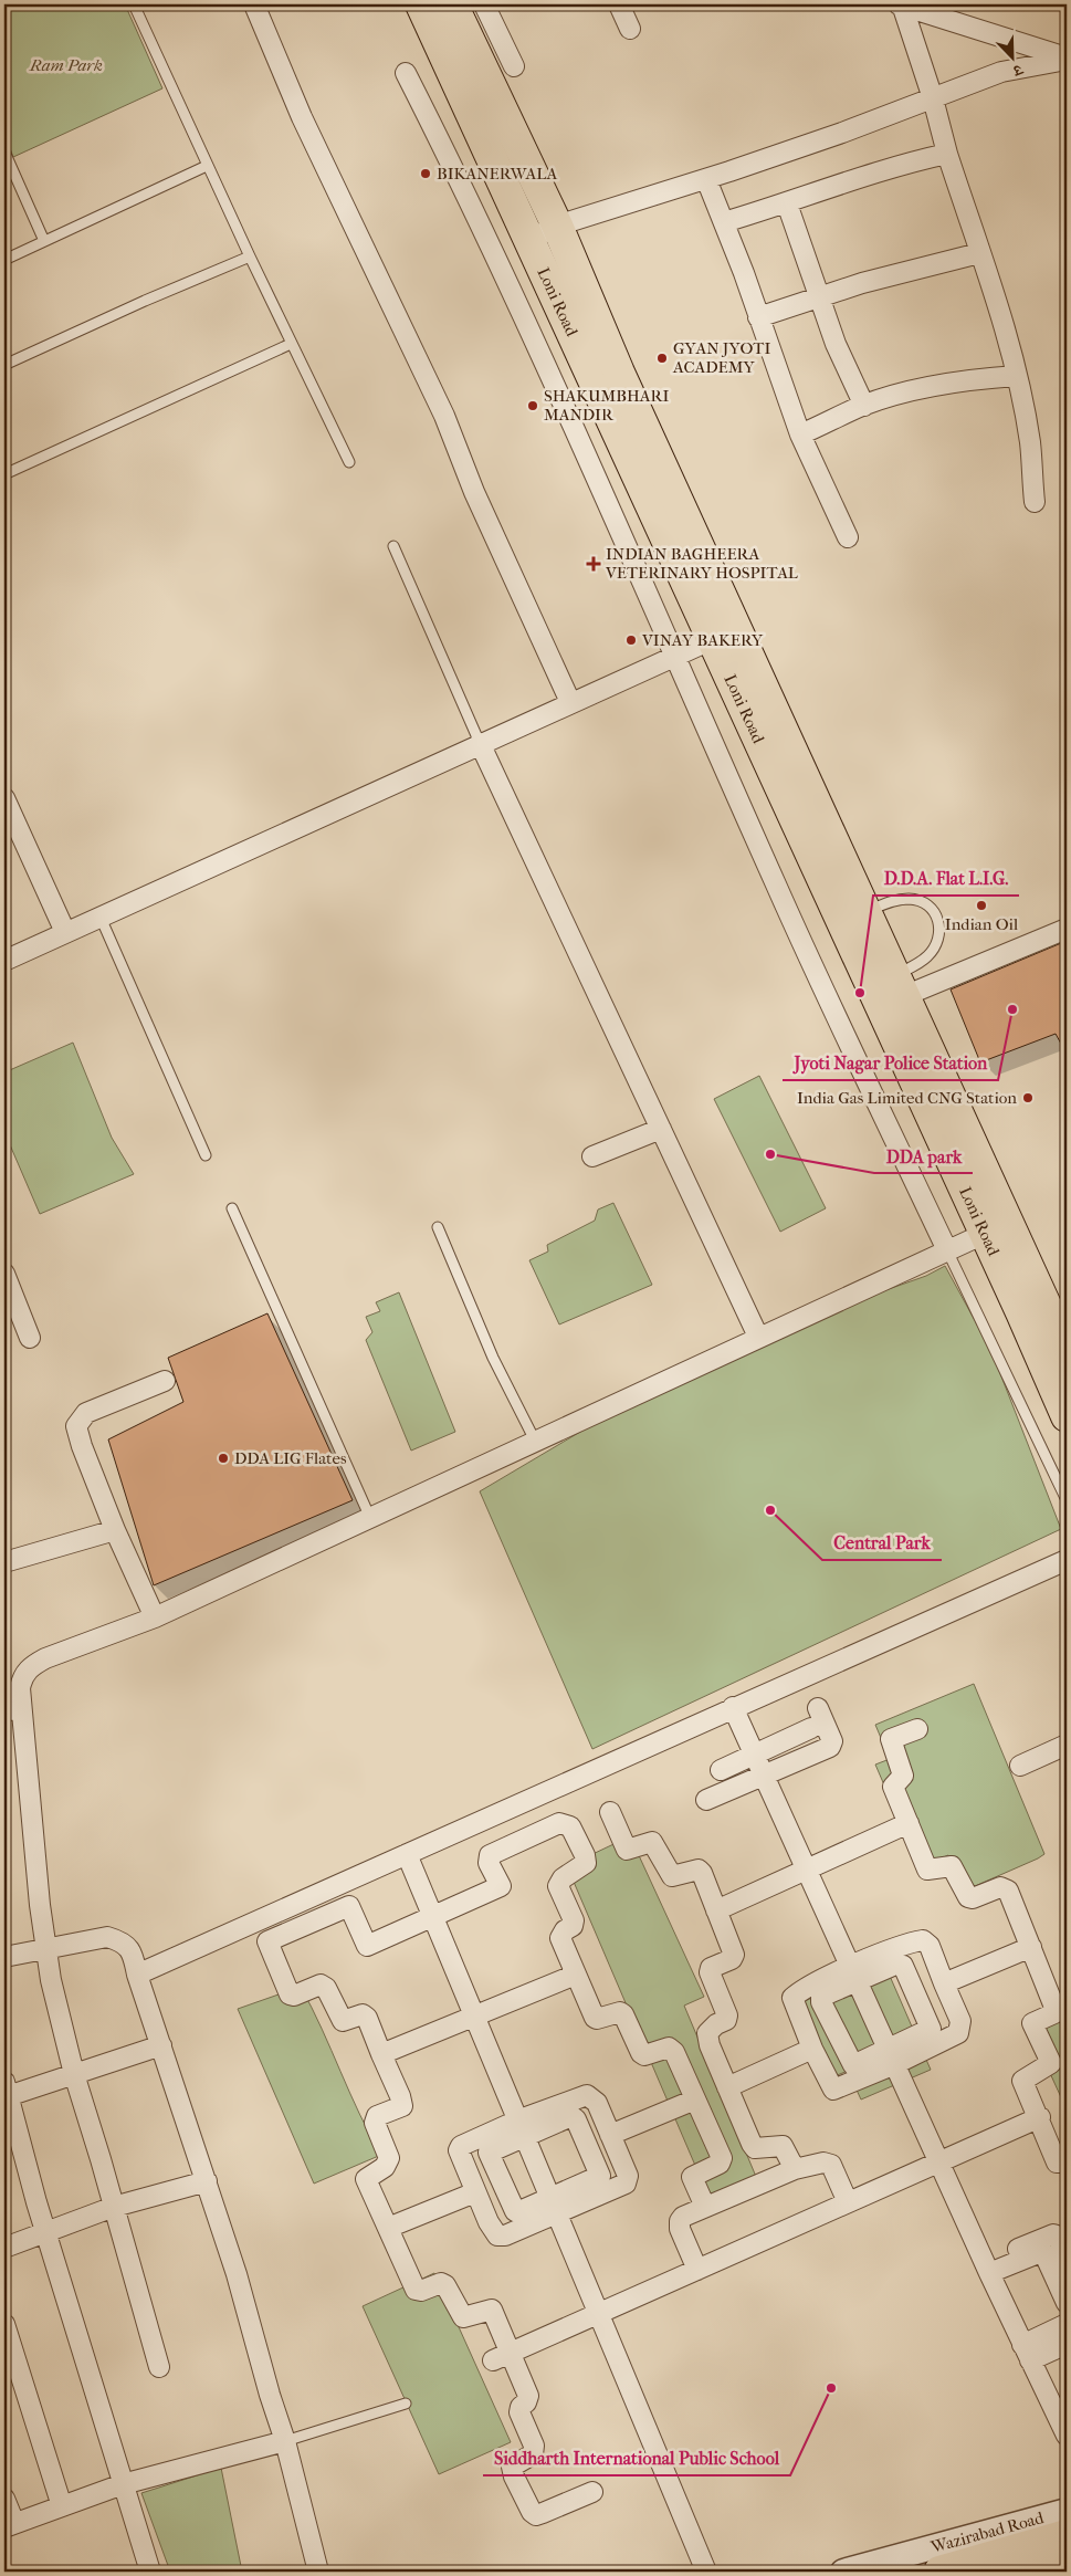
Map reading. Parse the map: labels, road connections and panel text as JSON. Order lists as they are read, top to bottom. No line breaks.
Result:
{"streets":{"highway":["Loni Road"],"street":["Wazirabad Road"]},"parks":["Ram Park"],"places":{"other":["BIKANERWALA","GYAN JYOTI ACADEMY","SHAKUMBHARI MANDIR","VINAY BAKERY","Indian Oil","D.D.A. Flat L.I.G.","Jyoti Nagar Police Station","India Gas Limited CNG Station","DDA park","DDA LIG Flates","Central Park","Siddharth International Public School"],"health":["INDIAN BAGHEERA VETERINARY HOSPITAL"]},"north":"bottom right"}
